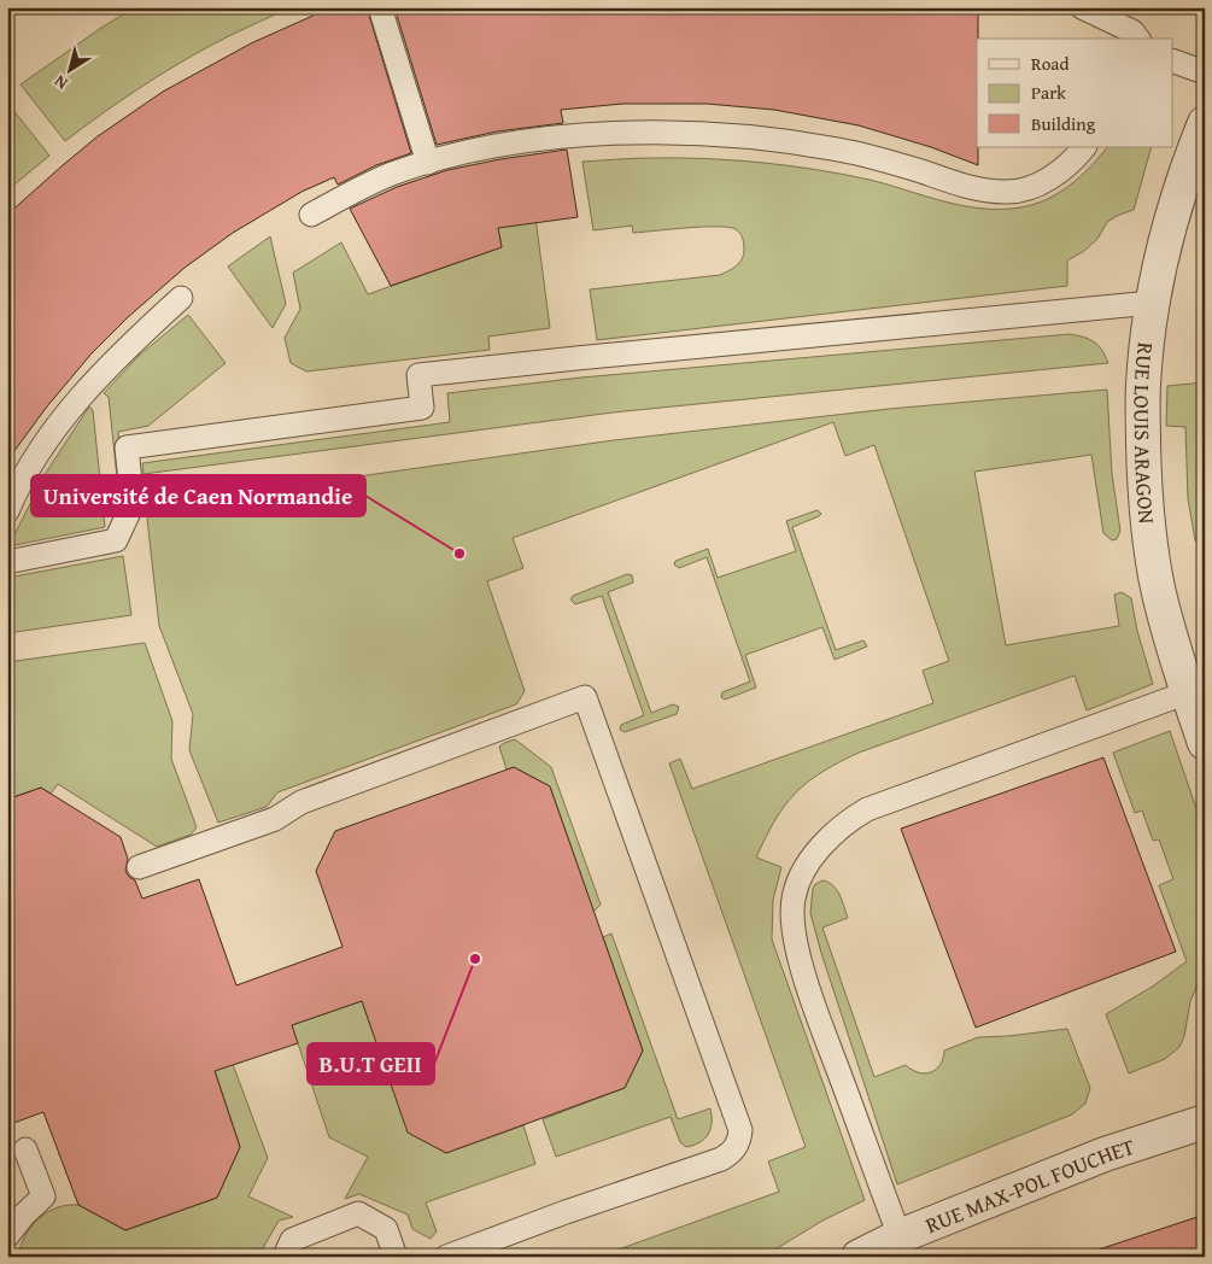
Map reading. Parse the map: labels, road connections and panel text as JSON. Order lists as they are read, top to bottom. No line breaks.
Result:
{"streets":{"street":["RUE LOUIS ARAGON","RUE MAX-POL FOUCHET"]},"places":["Université de Caen Normandie","B.U.T GEII"],"legend":["Road","Park","Building"],"north":"bottom left"}
